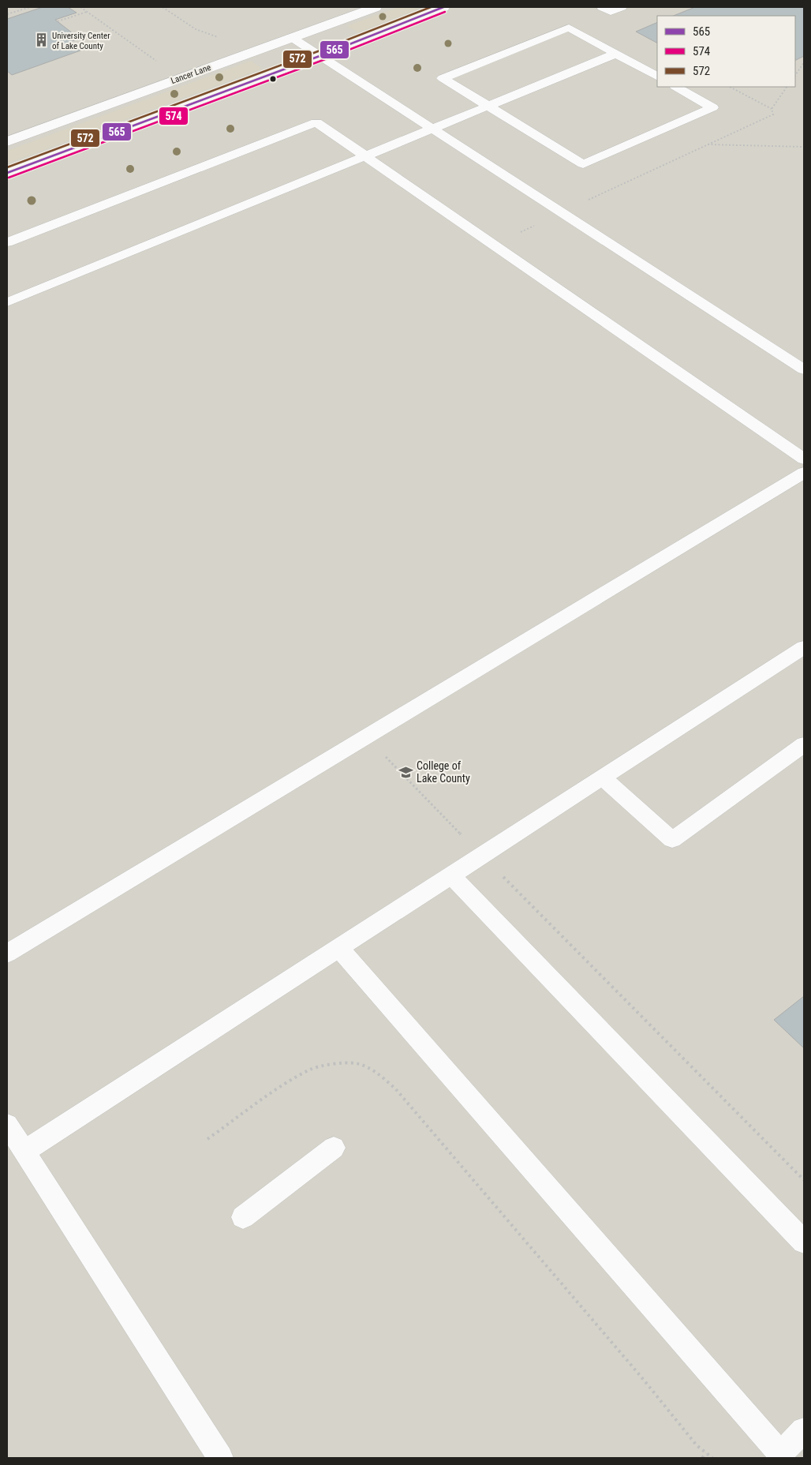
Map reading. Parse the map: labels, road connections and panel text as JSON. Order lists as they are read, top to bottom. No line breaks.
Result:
{"streets":{"street":["Lancer Lane"]},"places":{"building":["University Center of Lake County"],"school or university":["College of Lake County"]},"lines":["transit line 565","transit line 572","transit line 574"],"legend":["565","574","572"]}
